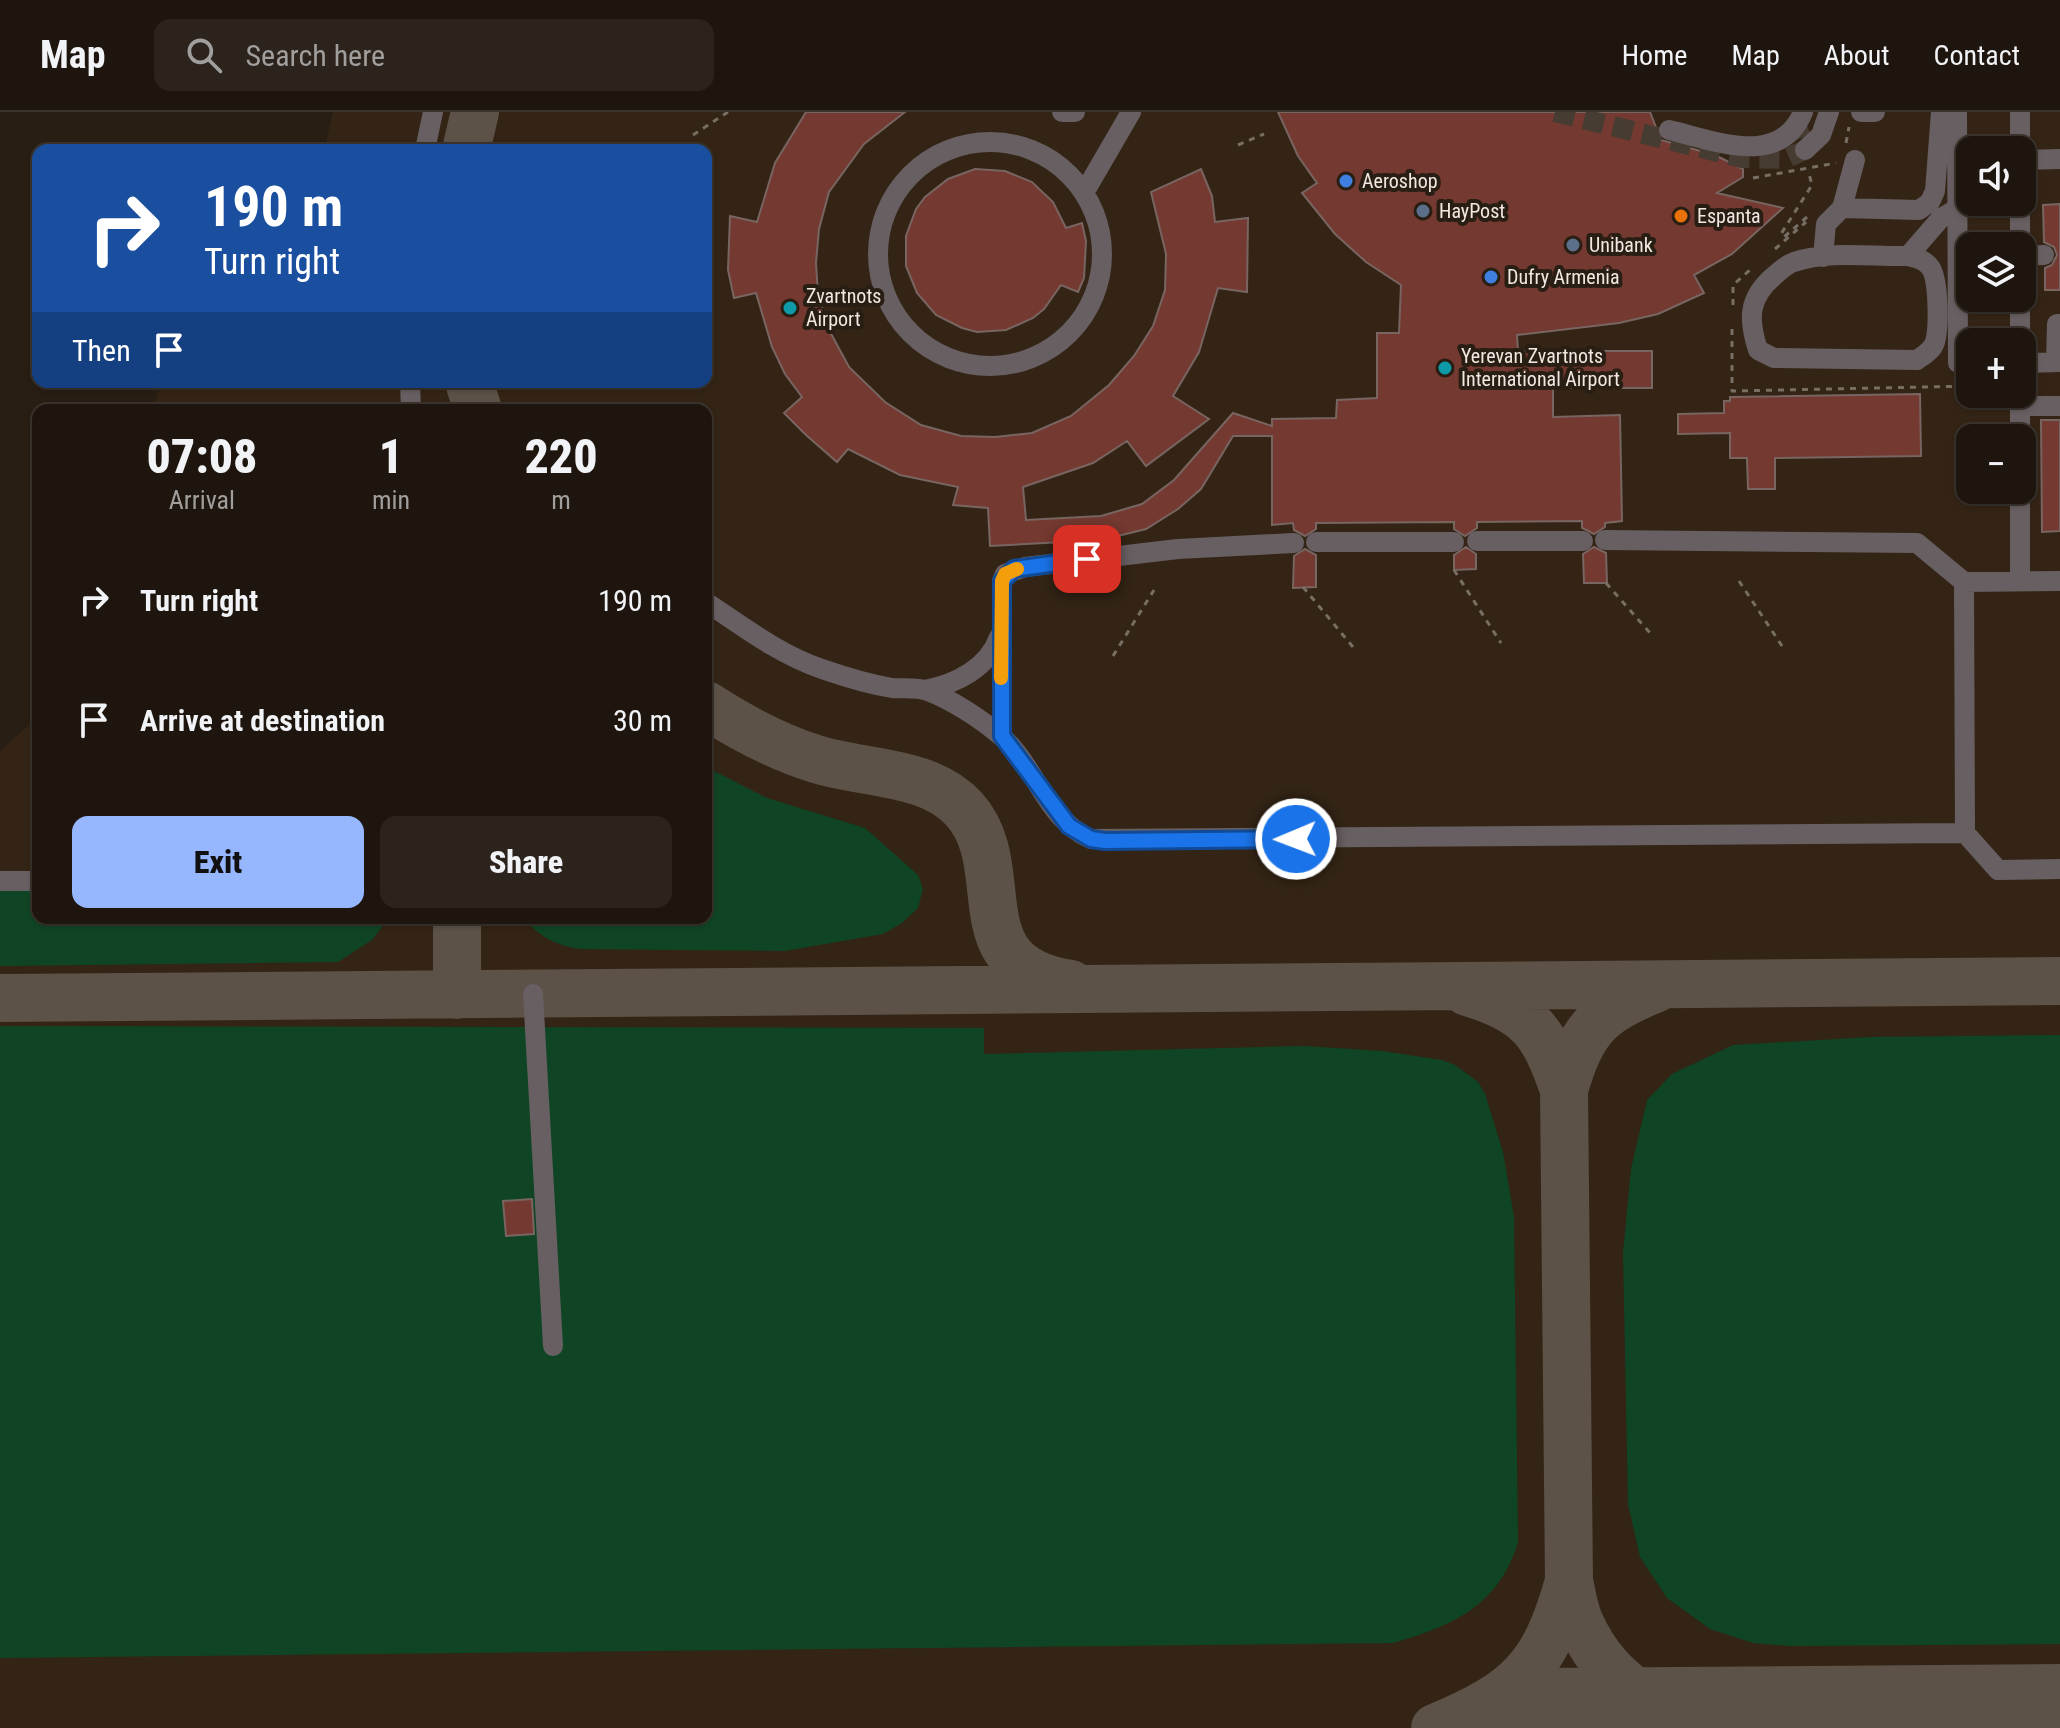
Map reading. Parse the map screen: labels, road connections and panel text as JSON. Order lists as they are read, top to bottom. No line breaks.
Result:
{"places":["Aeroshop","HayPost","Espanta","Unibank","Dufry Armenia","Zvartnots Airport","Yerevan Zvartnots International Airport"],"page":{"header":"Map","search":"Search here","nav":["Home","Map","About","Contact"],"map_buttons":["+","−"],"turn":["190 m","Turn right"],"then":"Then","eta":["07:08","Arrival","1","min","220","m"],"list":[{"name":"Turn right","value":"190 m"},{"name":"Arrive at destination","value":"30 m"}],"buttons":["Exit","Share"]}}
